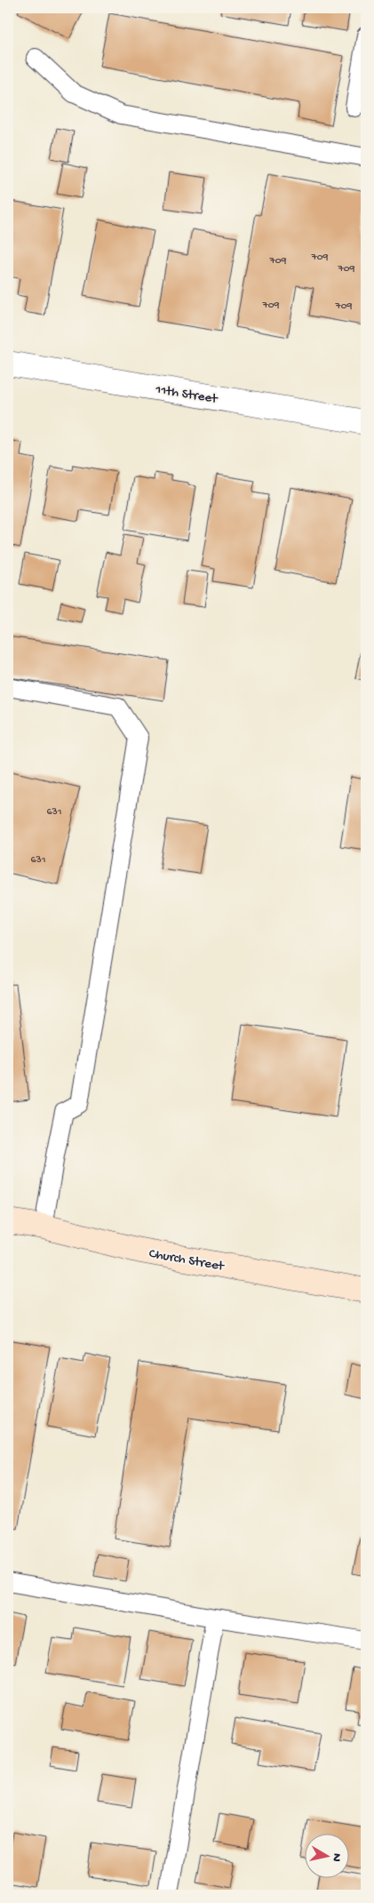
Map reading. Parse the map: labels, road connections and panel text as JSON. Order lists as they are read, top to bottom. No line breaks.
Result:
{"streets":{"street":["11th Street","Church Street"]},"house_numbers":["709","709","709","709","709","631","631"],"north":"right"}
